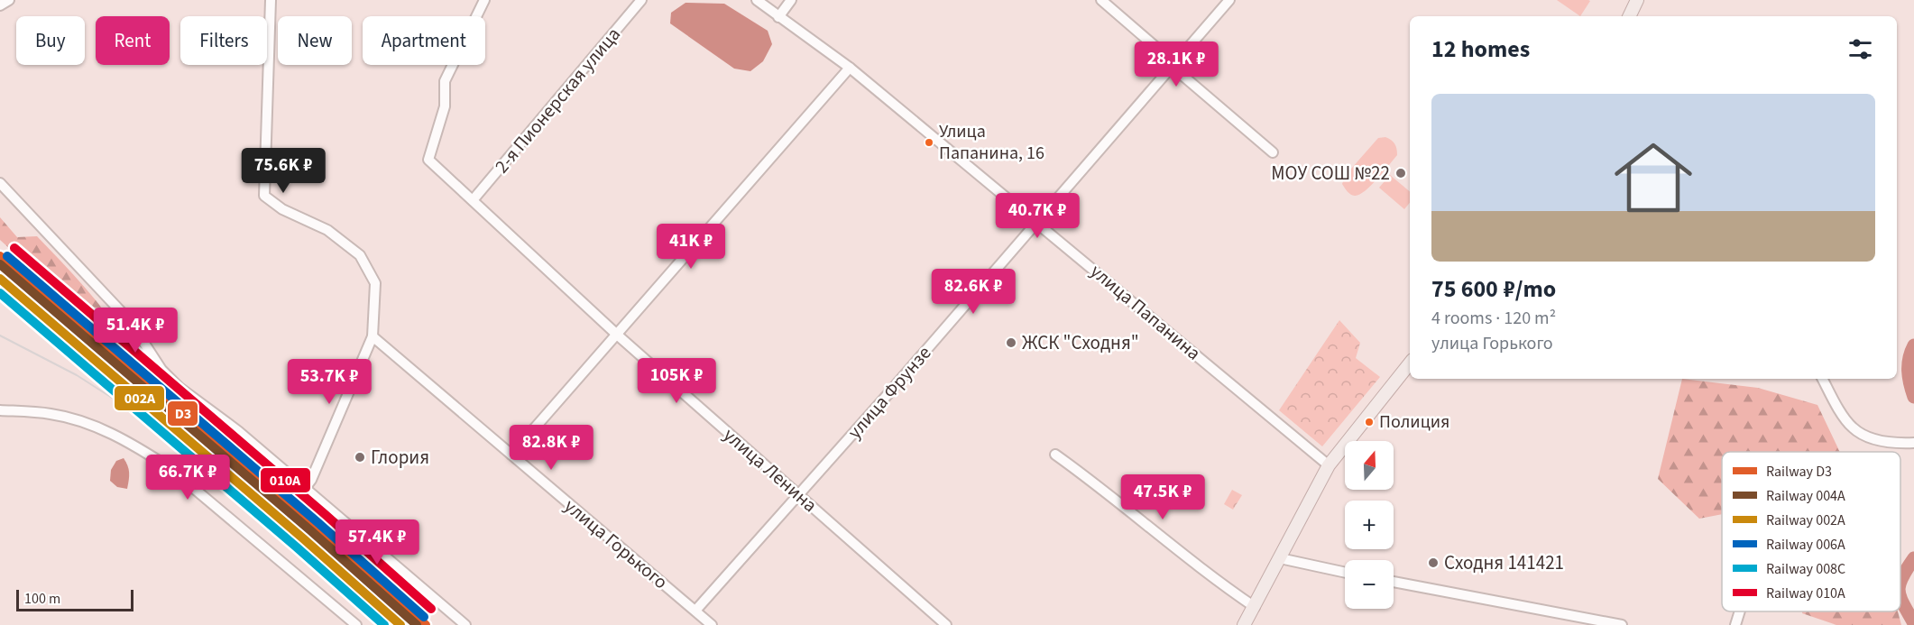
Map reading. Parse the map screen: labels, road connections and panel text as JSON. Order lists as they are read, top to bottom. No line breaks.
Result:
{"streets":{"street":["2-я Пионерская улица","улица Папанина","улица Фрунзе","улица Ленина","улица Горького"]},"crossings":[["2-я Пионерская улица","улица Ленина"],["улица Папанина","улица Фрунзе"],["улица Фрунзе","улица Ленина"],["улица Фрунзе","улица Горького"]],"places":["Улица Папанина, 16","МОУ СОШ №22","ЖСК \"Сходня\"","Полиция","Глория","Сходня 141421"],"lines":["rail line 010А","rail line D3","rail line 006А","rail line 004А","rail line 002А","rail line 008С"],"legend":["Railway D3","Railway 004А","Railway 002А","Railway 006А","Railway 008С","Railway 010А"],"scale_bar":"100 m","north":"top","page":{"chip":["Buy","Rent","Filters","New","Apartment"],"heading":"12 homes","price":["28.1K ₽","75.6K ₽","40.7K ₽","41K ₽","82.6K ₽","51.4K ₽","105K ₽","53.7K ₽","82.8K ₽","66.7K ₽","47.5K ₽","57.4K ₽"],"list":[{"name":"75 600 ₽/mo","note":"4 rooms · 120 m² · улица Горького"}],"map_buttons":["+","−"],"scale":"100 m"}}
